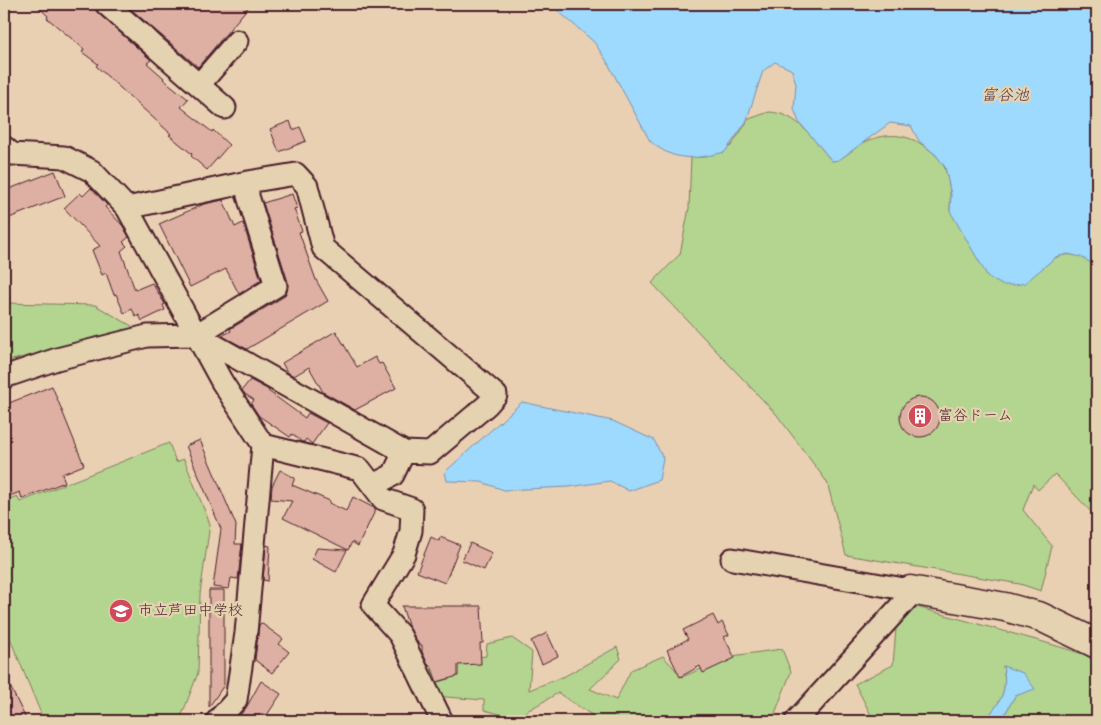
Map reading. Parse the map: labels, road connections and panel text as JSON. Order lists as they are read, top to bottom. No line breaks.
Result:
{"water":["富谷池"],"places":{"building":["富谷ドーム"],"school or university":["市立芦田中学校"]}}
